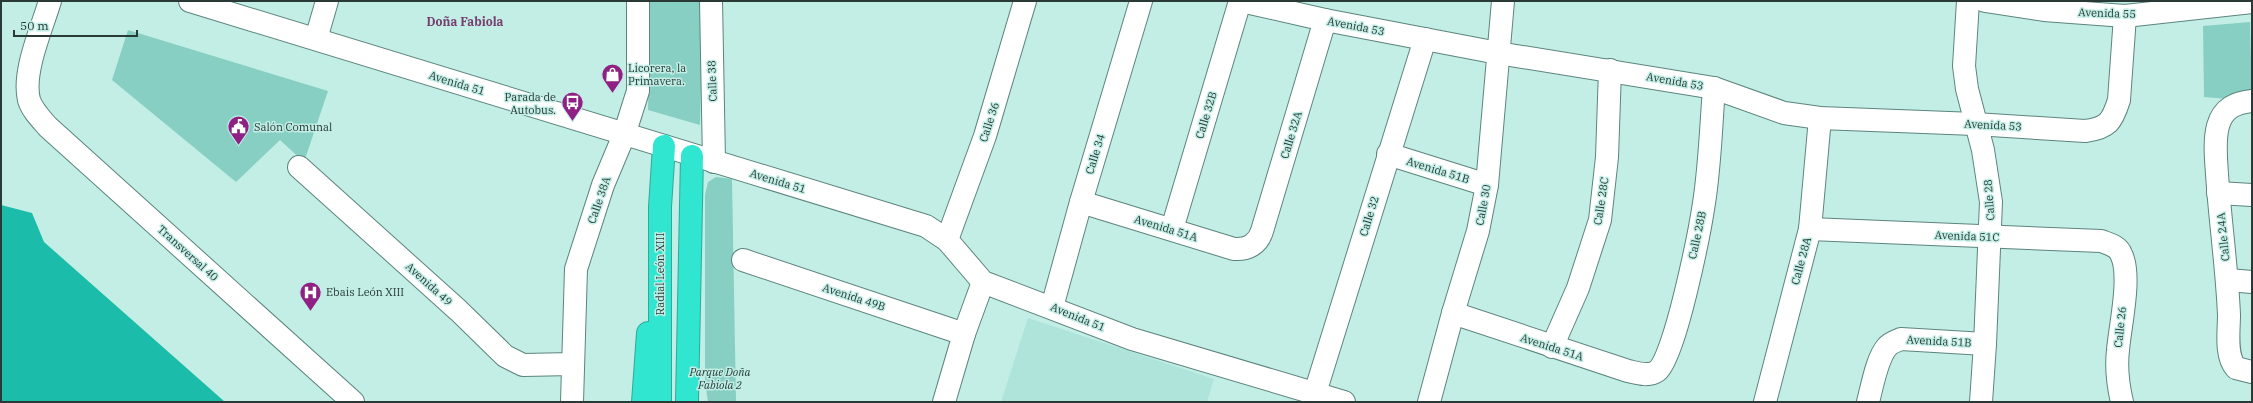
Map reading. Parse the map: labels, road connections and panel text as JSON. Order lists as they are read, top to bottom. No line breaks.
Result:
{"streets":{"highway":["Radial León XIII"],"street":["Avenida 55","Avenida 53","Calle 38","Avenida 51","Calle 32B","Calle 36","Calle 32A","Calle 34","Avenida 51B","Calle 38A","Calle 28","Calle 28C","Calle 30","Calle 32","Avenida 51A","Calle 28B","Avenida 51C","Calle 24A","Transversal 40","Calle 28A","Avenida 49","Avenida 49B","Calle 26"]},"crossings":[["Avenida 55","Avenida 53"],["Avenida 53","Calle 32B"],["Avenida 53","Calle 32A"],["Avenida 53","Calle 28"],["Avenida 53","Calle 28C"],["Avenida 53","Calle 30"],["Avenida 53","Calle 32"],["Avenida 53","Calle 28B"],["Avenida 53","Calle 28A"],["Calle 38","Avenida 51"],["Avenida 51","Calle 36"],["Avenida 51","Calle 34"],["Avenida 51","Calle 38A"],["Avenida 51","Calle 32"],["Avenida 51","Radial León XIII"],["Calle 32B","Avenida 51A"],["Calle 32A","Avenida 51A"],["Calle 34","Avenida 51A"],["Avenida 51B","Calle 28"],["Avenida 51B","Calle 30"],["Avenida 51B","Calle 32"],["Calle 38A","Avenida 49"],["Calle 28","Avenida 51C"],["Calle 28C","Avenida 51A"],["Calle 30","Avenida 51A"],["Avenida 51A","Calle 28B"],["Avenida 51C","Calle 28A"],["Avenida 51C","Calle 26"]],"districts":["Doña Fabiola"],"parks":["Parque Doña Fabiola 2"],"places":{"shop":["Licorera, la Primavera."],"bus stop":["Parada de Autobus."],"public building":["Salón Comunal"],"hospital":["Ebais León XIII"]},"scale_bar":"50 m"}
